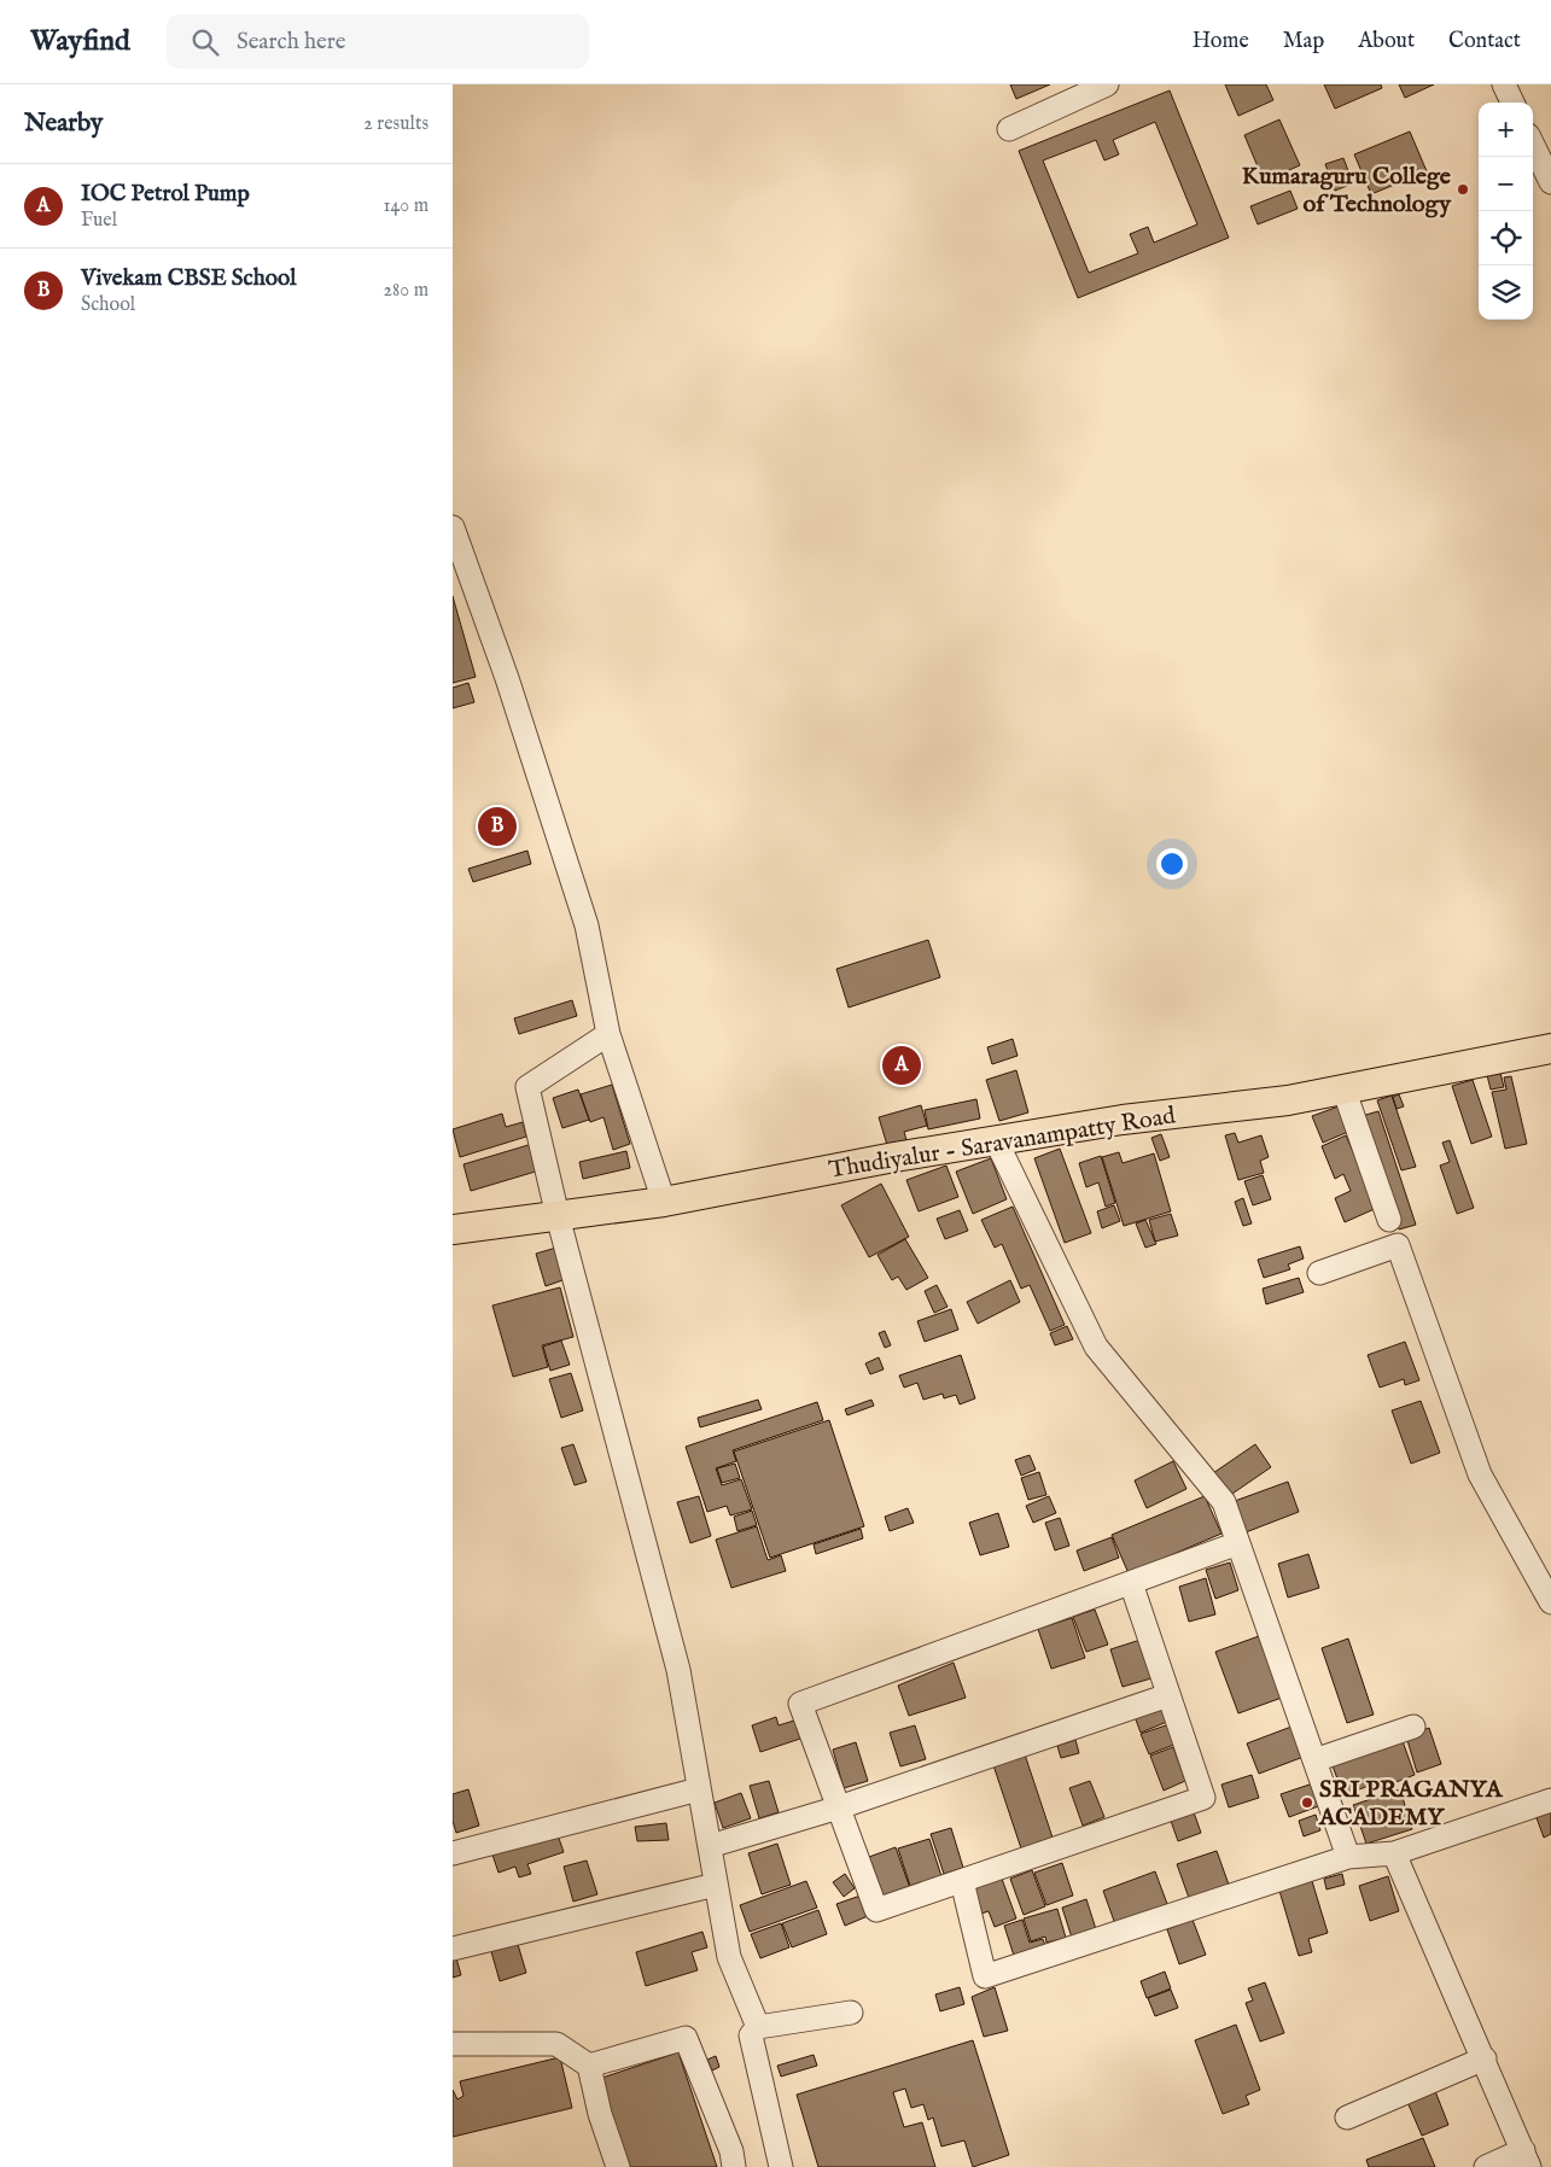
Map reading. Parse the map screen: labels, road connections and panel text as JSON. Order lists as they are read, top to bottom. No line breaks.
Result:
{"streets":{"main road":["Thudiyalur - Saravanampatty Road"]},"places":["Kumaraguru College of Technology","SRI PRAGANYA ACADEMY"],"page":{"header":"Wayfind","search":"Search here","nav":["Home","Map","About","Contact"],"heading":["Nearby","2 results"],"map_buttons":["+","−"],"list":[{"mark":"A","name":"IOC Petrol Pump","note":"Fuel","value":"140 m"},{"mark":"B","name":"Vivekam CBSE School","note":"School","value":"280 m"}],"pins":["B","A"]}}
